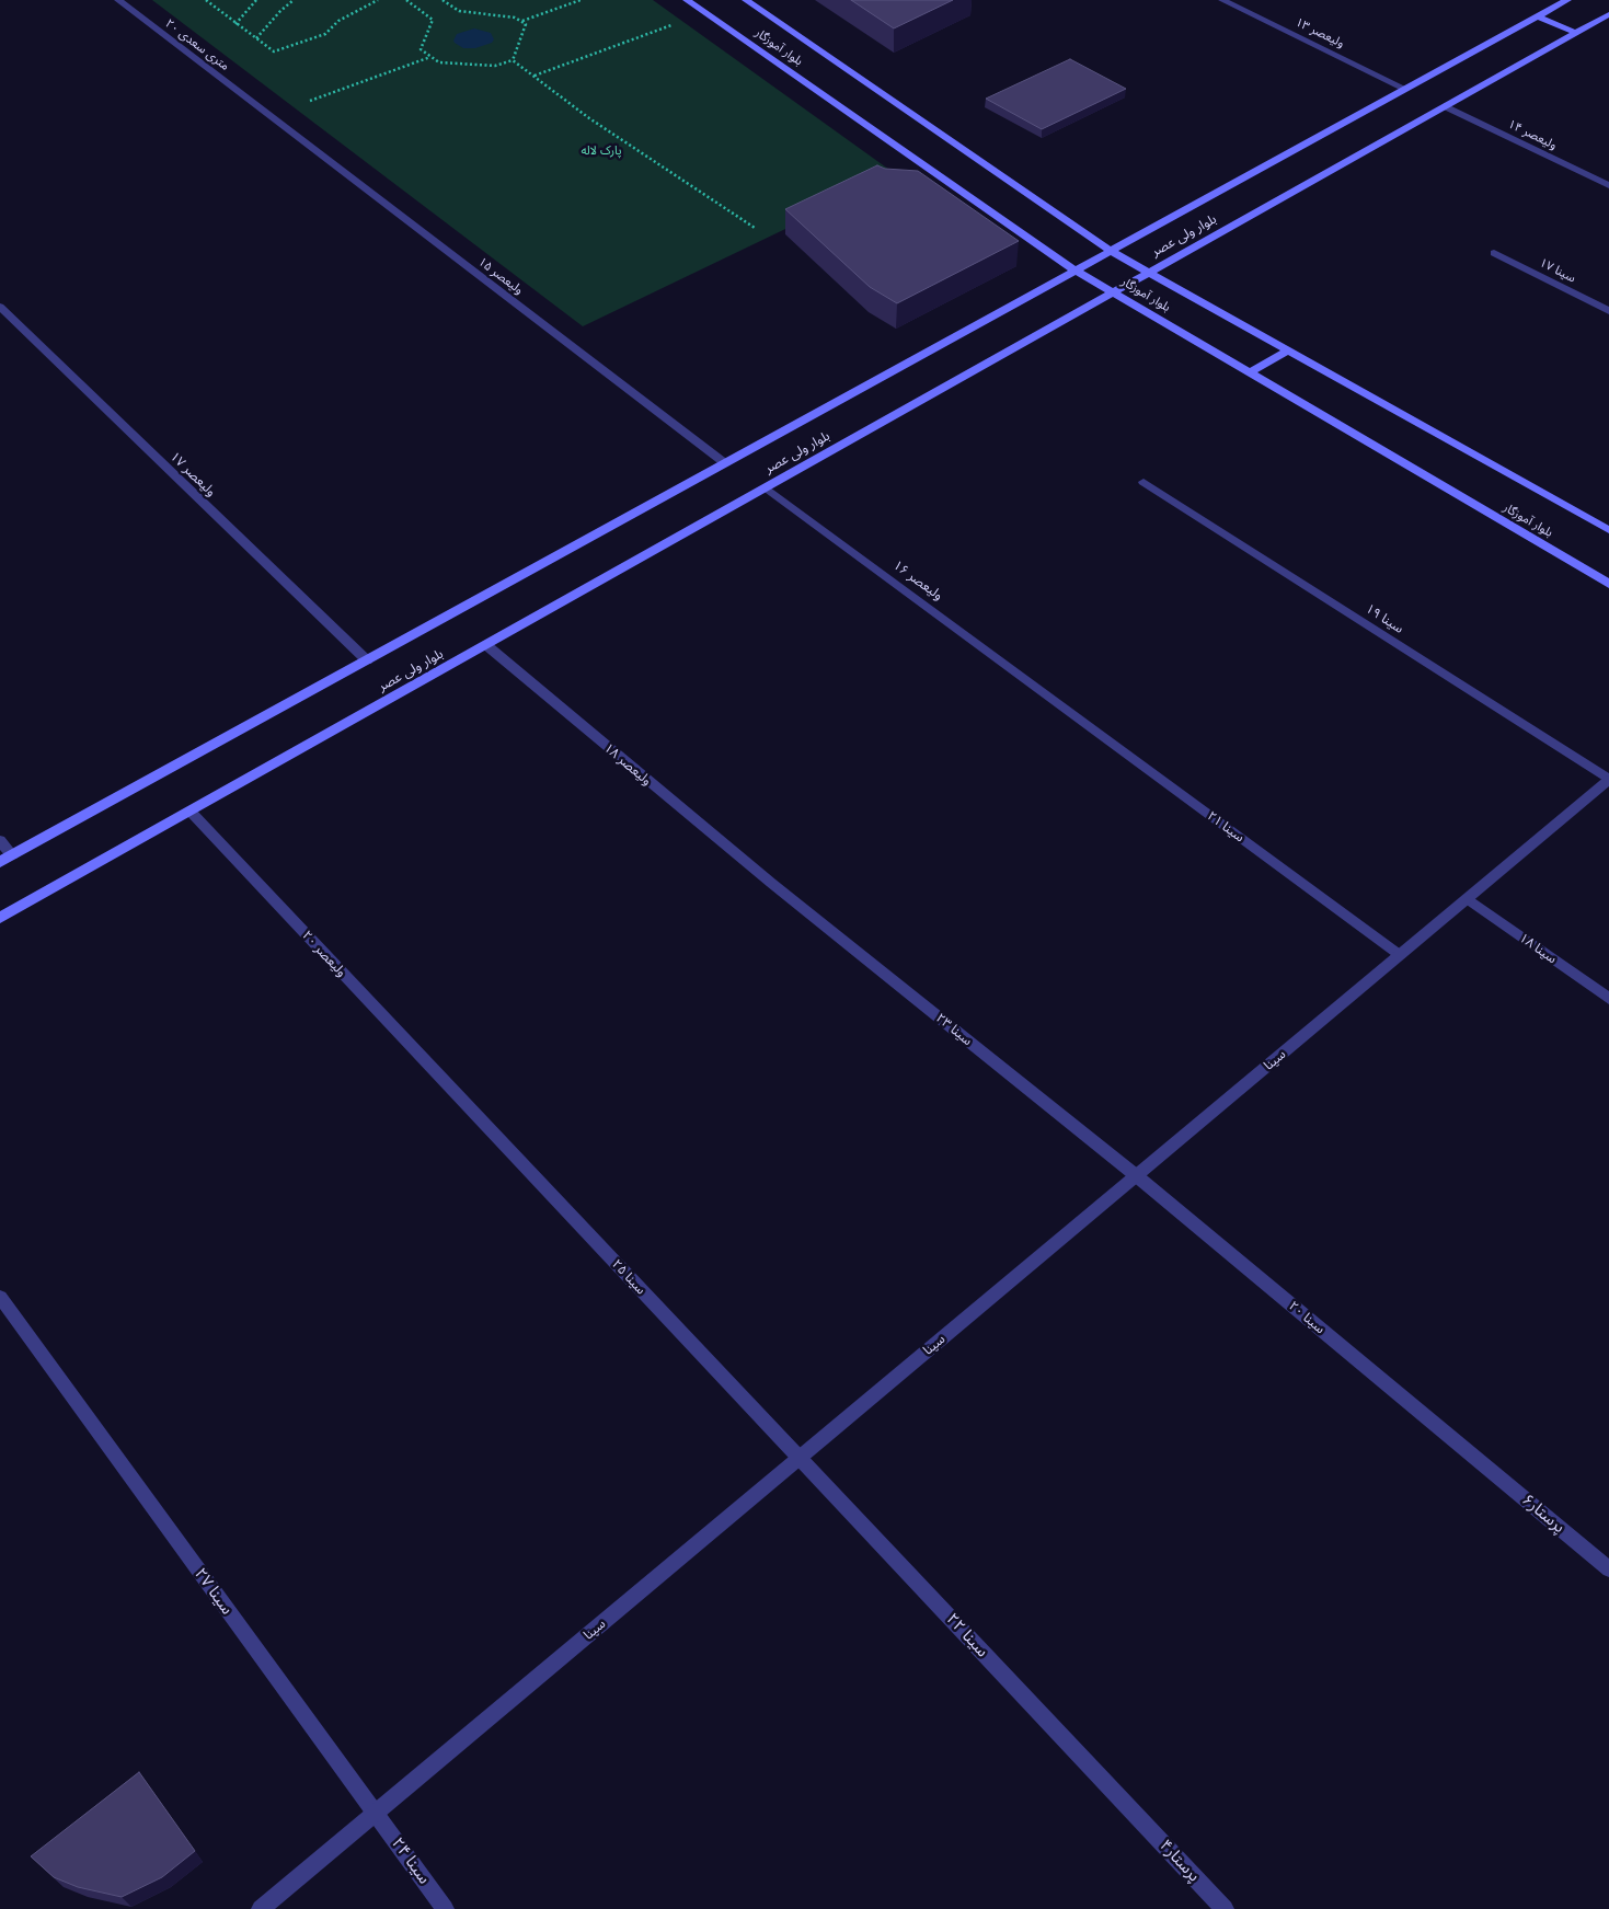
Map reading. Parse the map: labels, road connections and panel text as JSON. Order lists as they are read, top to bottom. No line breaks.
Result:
{"streets":{"main road":["بلوار آموزگار","بلوار ولی عصر"],"street":["ولیعصر ۱۳","۲۰ متری سعدی","ولیعصر ۱۴","سینا ۱۷","ولیعصر ۱۵","ولیعصر ۱۷","ولیعصر ۱۶","سینا ۱۹","ولیعصر ۱۸","سینا ۲۱","سینا ۱۸","ولیعصر ۲۰","سینا ۲۳","سینا","سینا ۲۵","سینا ۲۰","پرستار۶","سینا ۲۷","سینا ۲۲","سینا ۲۴","پرستار۴"]},"crossings":[["ولیعصر ۱۳","بلوار ولی عصر"],["۲۰ متری سعدی","ولیعصر ۱۵"],["بلوار آموزگار","بلوار ولی عصر"],["ولیعصر ۱۴","بلوار ولی عصر"],["بلوار ولی عصر","ولیعصر ۱۵"],["بلوار ولی عصر","ولیعصر ۱۷"],["بلوار ولی عصر","ولیعصر ۱۶"],["بلوار ولی عصر","ولیعصر ۱۸"],["بلوار ولی عصر","ولیعصر ۲۰"],["ولیعصر ۱۶","سینا ۲۱"],["سینا ۱۹","سینا"],["ولیعصر ۱۸","سینا ۲۳"],["سینا ۲۱","سینا"],["سینا ۱۸","سینا"],["ولیعصر ۲۰","سینا ۲۵"],["سینا ۲۳","سینا"],["سینا ۲۳","سینا ۲۰"],["سینا","سینا ۲۵"],["سینا","سینا ۲۰"],["سینا","سینا ۲۷"],["سینا","سینا ۲۲"],["سینا","سینا ۲۴"],["سینا ۲۵","سینا ۲۲"],["سینا ۲۰","پرستار۶"],["سینا ۲۷","سینا ۲۴"],["سینا ۲۲","پرستار۴"]],"parks":["پارک لاله"]}
